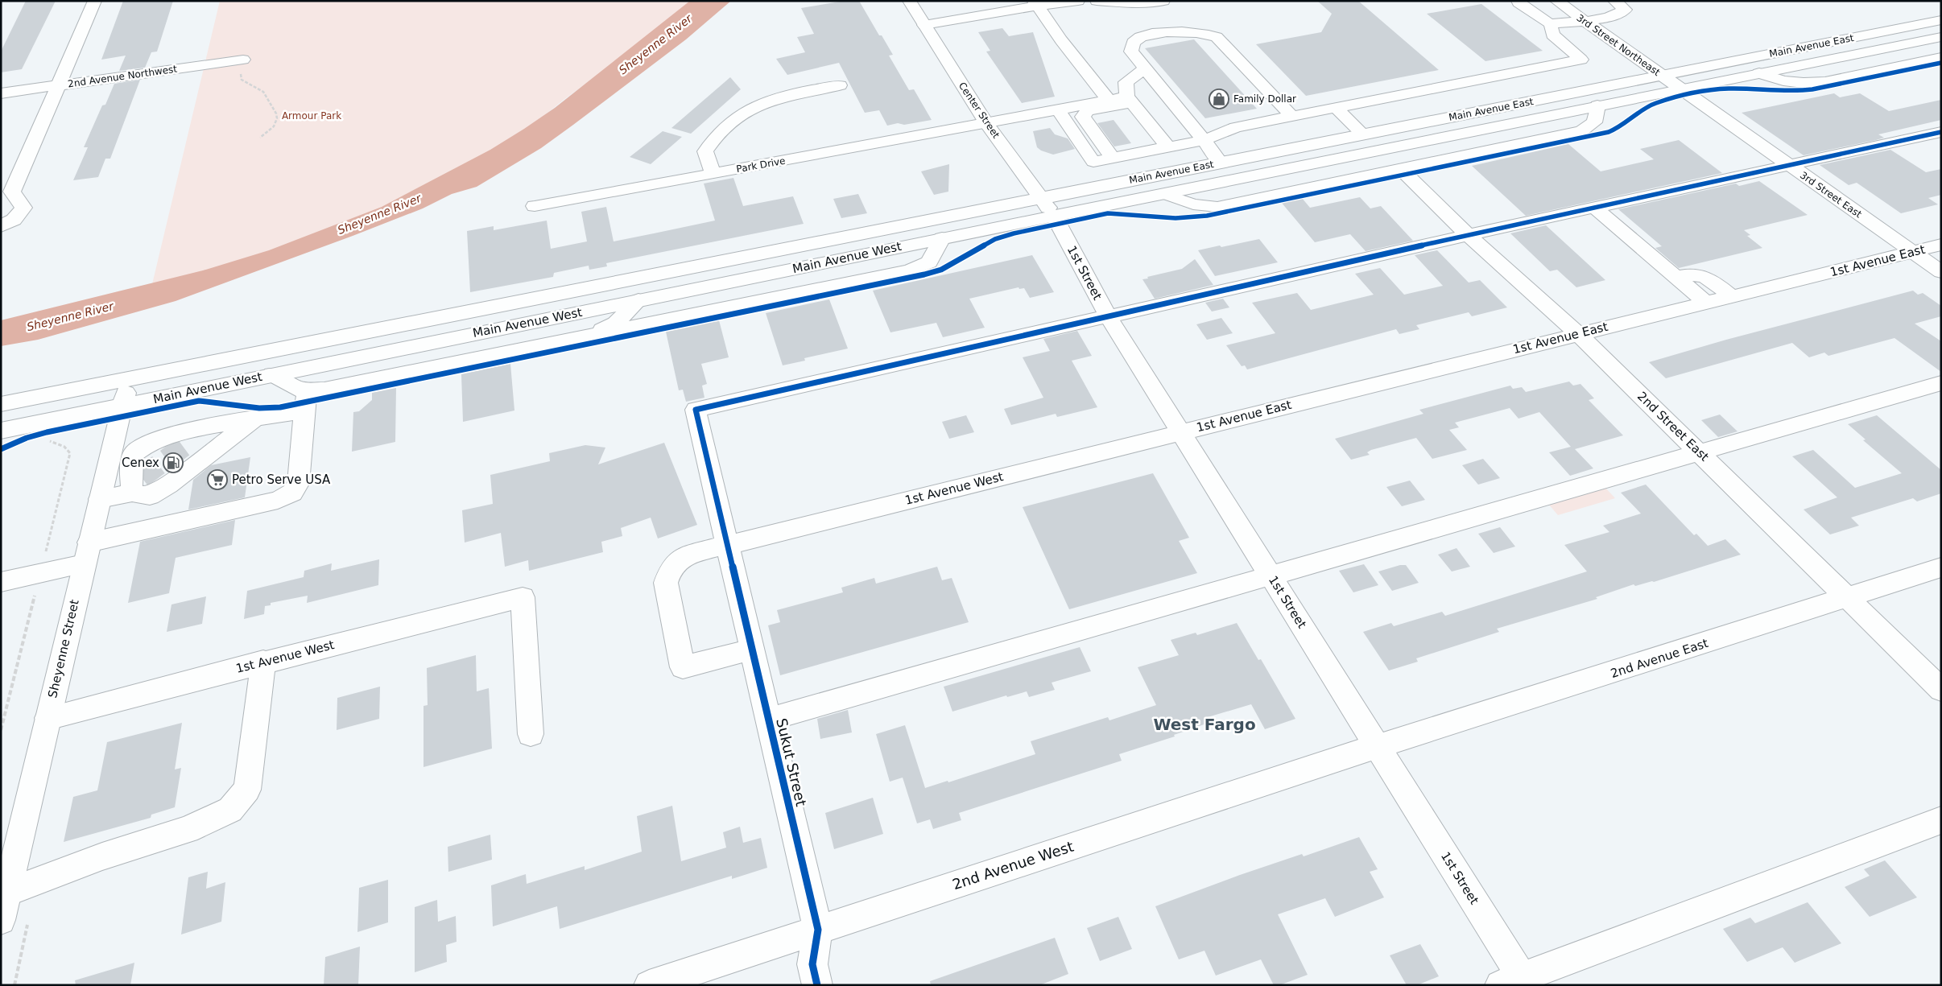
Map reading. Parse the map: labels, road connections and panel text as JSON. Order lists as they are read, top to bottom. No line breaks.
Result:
{"streets":{"street":["3rd Street Northeast","Main Avenue East","2nd Avenue Northwest","Center Street","Park Drive","3rd Street East","Main Avenue West","1st Avenue East","1st Street","2nd Street East","1st Avenue West","Sheyenne Street","2nd Avenue East","Sukut Street","2nd Avenue West"]},"crossings":[["3rd Street Northeast","Main Avenue East"],["3rd Street Northeast","3rd Street East"],["Main Avenue East","Center Street"],["Main Avenue East","3rd Street East"],["Main Avenue East","Main Avenue West"],["Main Avenue East","1st Street"],["Center Street","Park Drive"],["Center Street","Main Avenue West"],["Center Street","1st Street"],["3rd Street East","1st Avenue East"],["Main Avenue West","1st Street"],["Main Avenue West","Sheyenne Street"],["1st Avenue East","1st Street"],["1st Avenue East","2nd Street East"],["1st Avenue East","1st Avenue West"],["1st Street","1st Avenue West"],["1st Street","2nd Avenue East"],["1st Street","Sukut Street"],["1st Street","2nd Avenue West"],["2nd Street East","2nd Avenue East"],["1st Avenue West","Sheyenne Street"],["1st Avenue West","Sukut Street"],["2nd Avenue East","2nd Avenue West"],["Sukut Street","2nd Avenue West"]],"districts":["West Fargo"],"water":["Sheyenne River"],"parks":["Armour Park"],"places":{"shop":["Family Dollar"],"fuel station":["Cenex"],"supermarket":["Petro Serve USA"]}}
